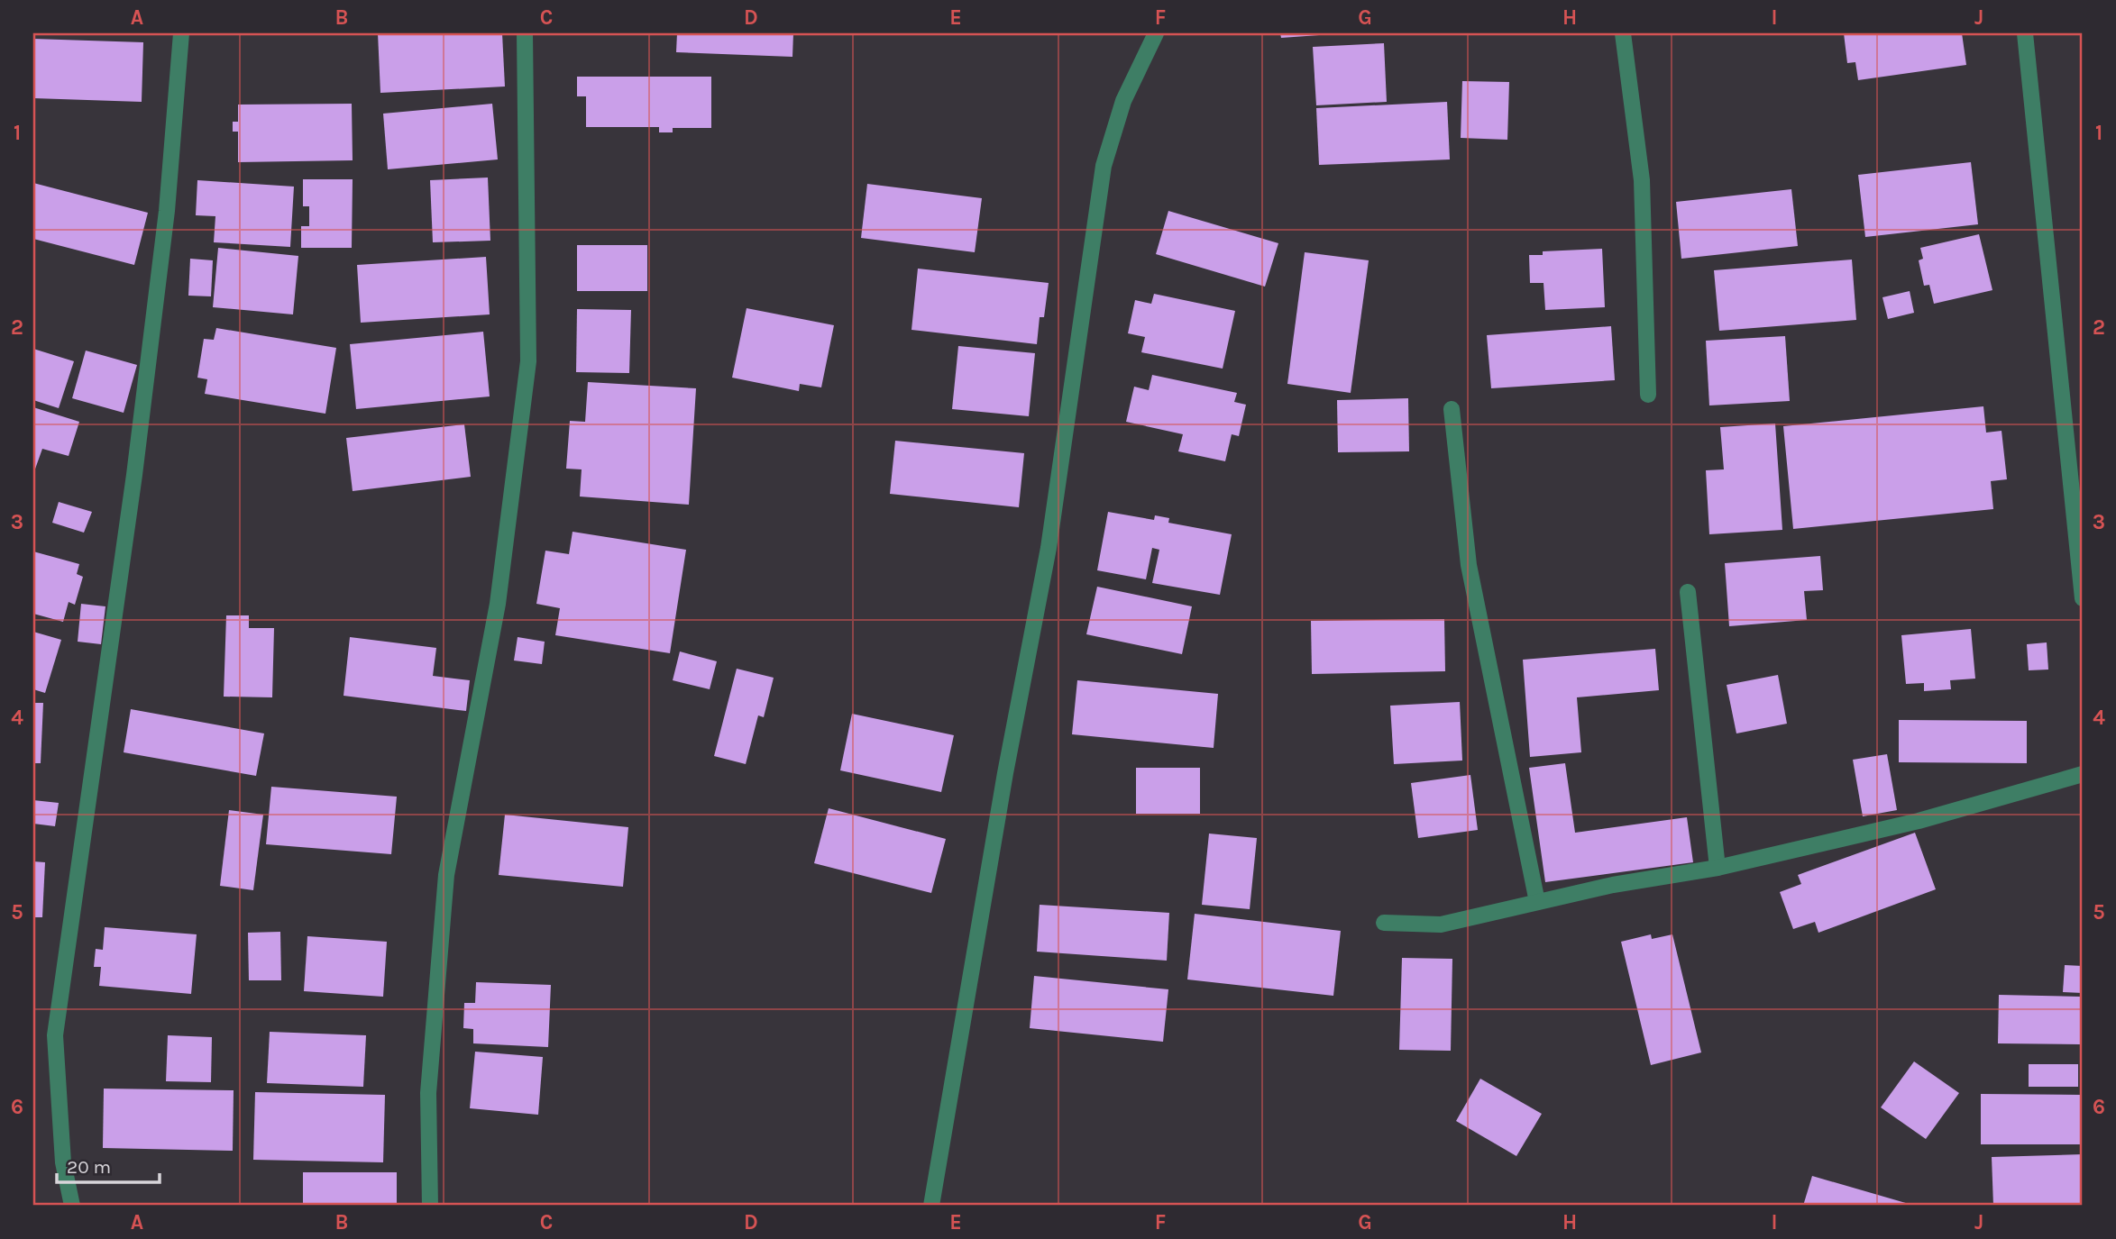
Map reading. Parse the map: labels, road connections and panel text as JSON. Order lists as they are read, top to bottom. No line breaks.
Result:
{"scale_bar":"20 m","grid":{"columns":["A","B","C","D","E","F","G","H","I","J"],"rows":["1","2","3","4","5","6"]}}
